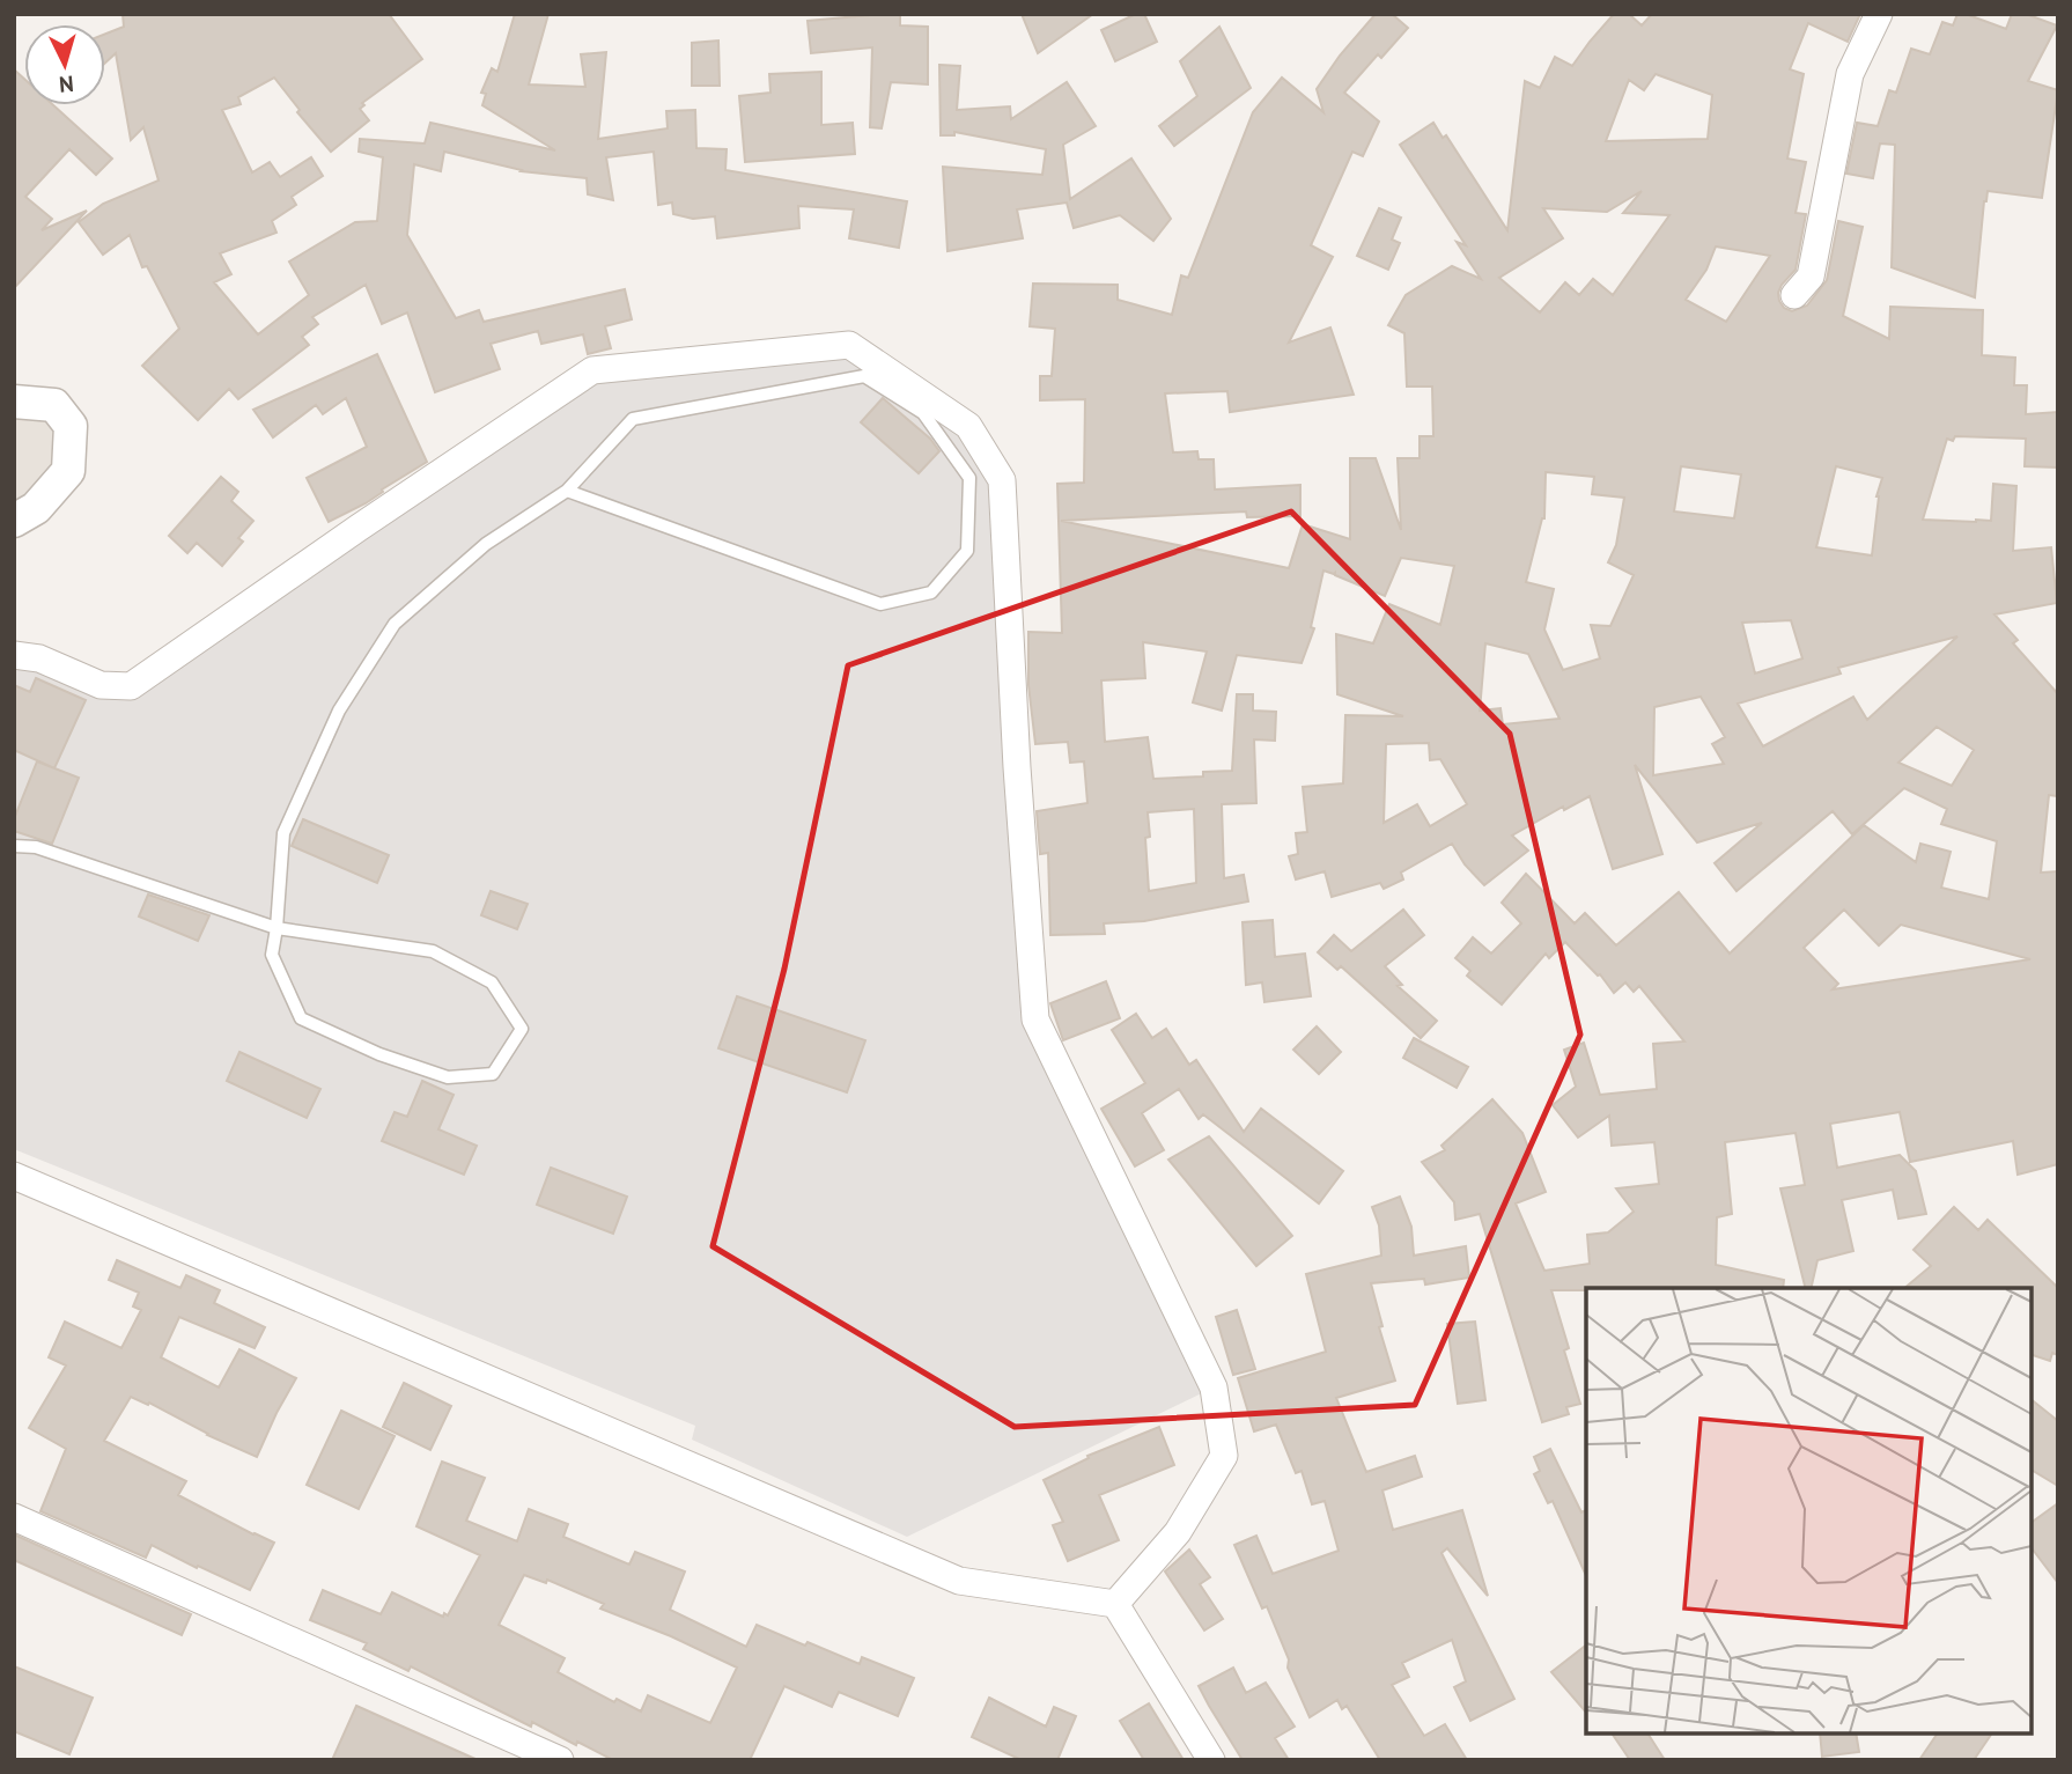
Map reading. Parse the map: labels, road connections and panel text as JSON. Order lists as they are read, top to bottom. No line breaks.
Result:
{"north":"bottom"}
